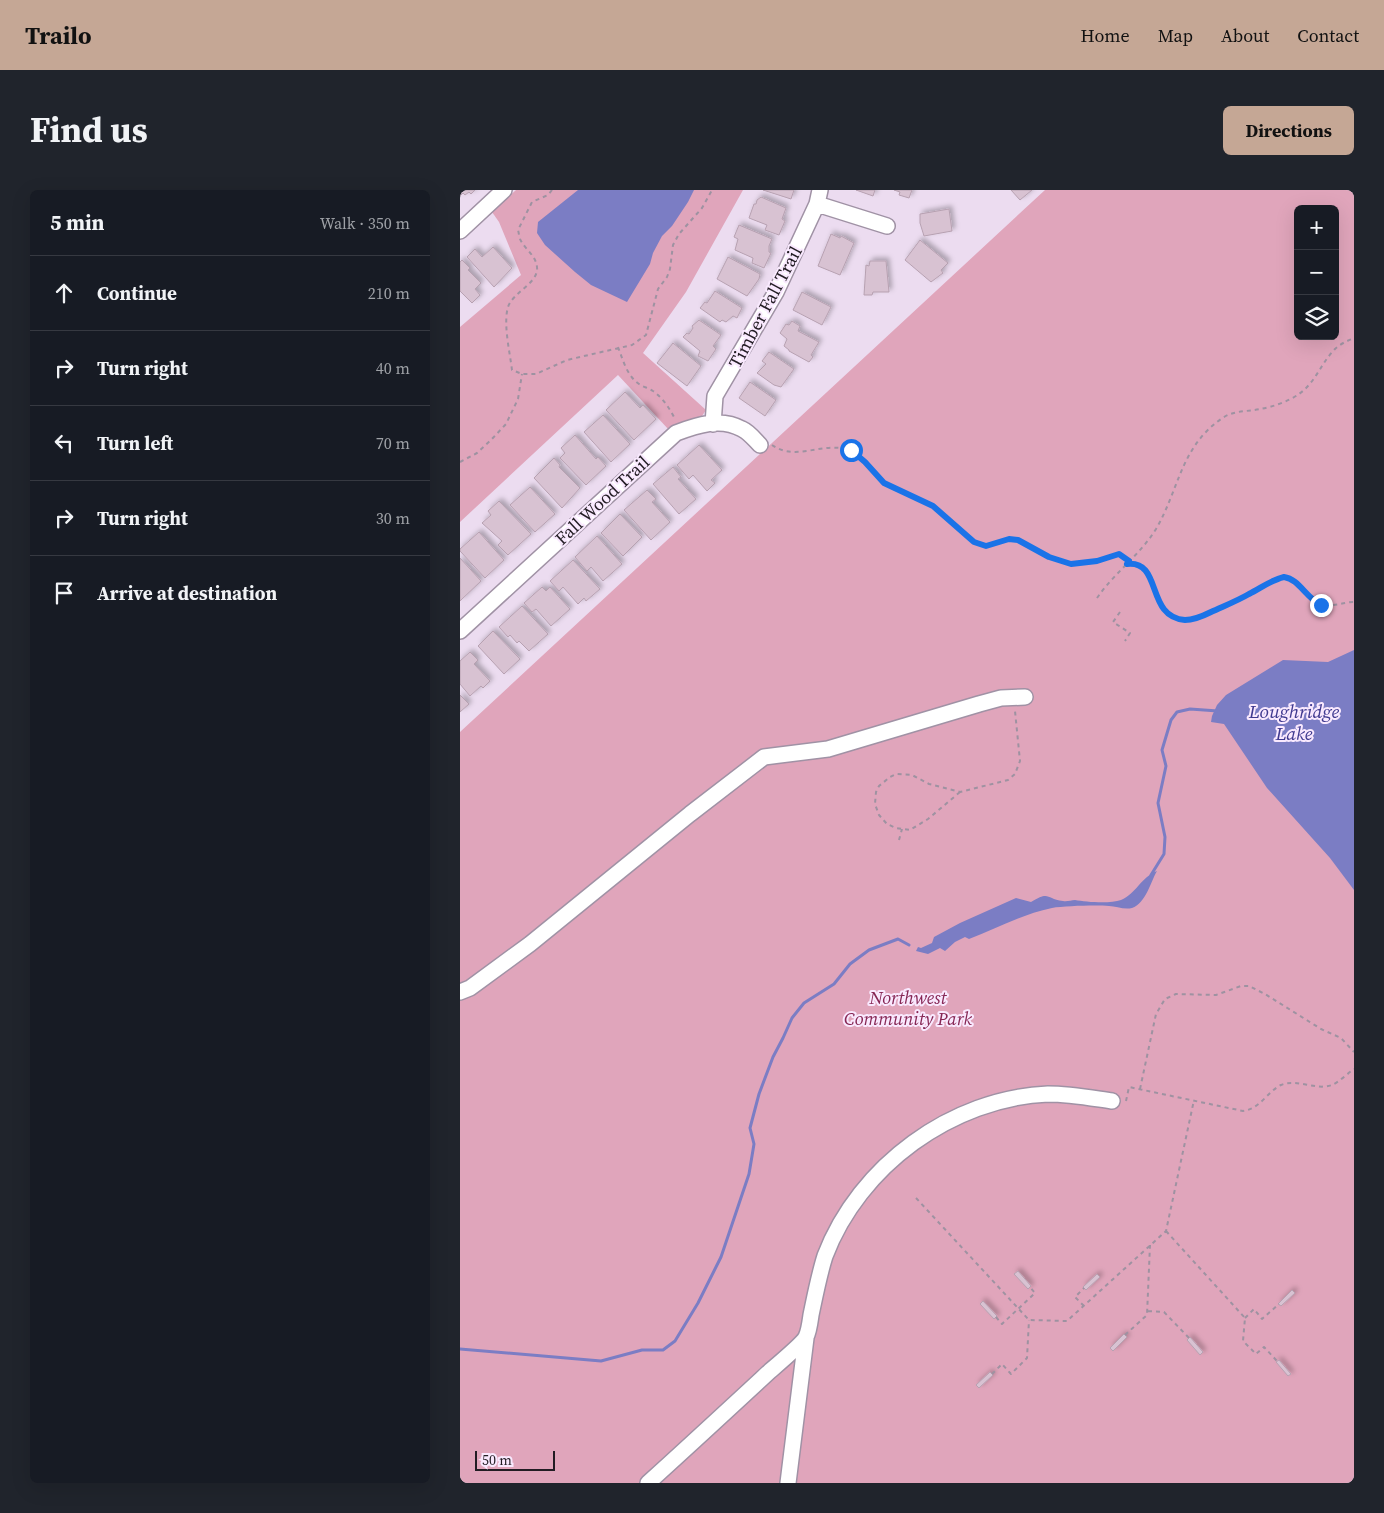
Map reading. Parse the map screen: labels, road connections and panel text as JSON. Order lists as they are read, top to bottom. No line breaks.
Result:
{"streets":{"street":["Timber Fall Trail","Fall Wood Trail"]},"crossings":[["Timber Fall Trail","Fall Wood Trail"]],"water":["Loughridge Lake"],"parks":["Northwest Community Park"],"scale_bar":"50 m","page":{"header":"Trailo","nav":["Home","Map","About","Contact"],"title":"Find us","buttons":"Directions","heading":["5 min","Walk · 350 m"],"map_buttons":["+","−"],"list":[["Continue","210 m"],["Turn right","40 m"],["Turn left","70 m"],["Turn right","30 m"],"Arrive at destination"],"scale":"50 m"}}
